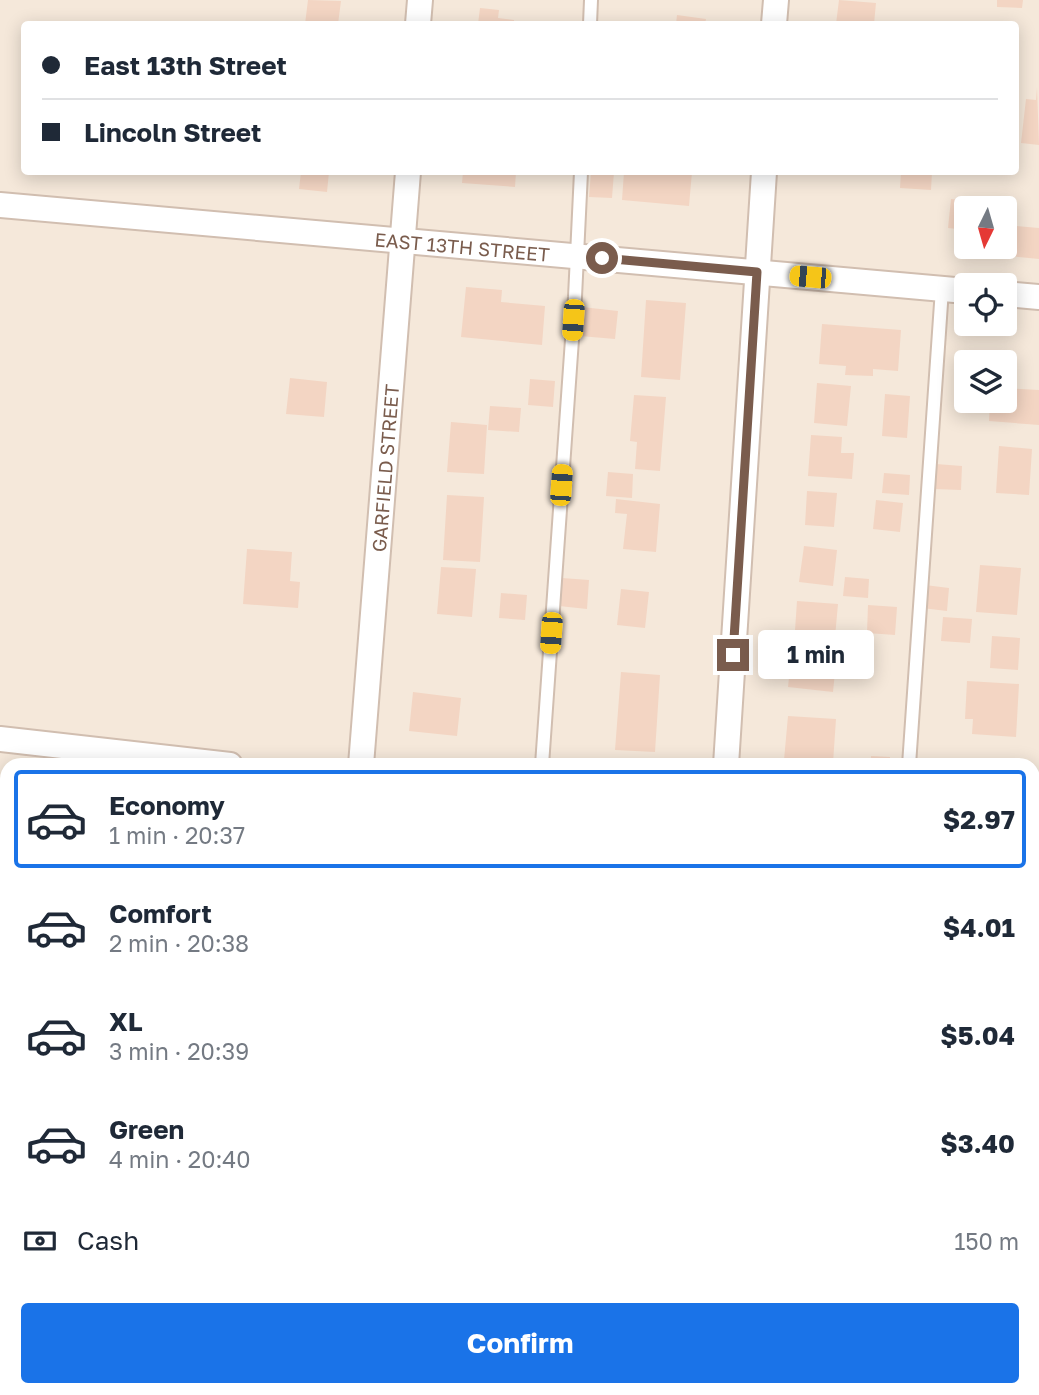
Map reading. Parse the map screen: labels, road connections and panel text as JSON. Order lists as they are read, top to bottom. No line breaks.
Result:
{"streets":{"street":["EAST 13TH STREET","GARFIELD STREET"]},"crossings":[["EAST 13TH STREET","GARFIELD STREET"]],"north":"bottom","page":{"banner":["East 13th Street","Lincoln Street"],"bubble":"1 min","list":[{"name":"Economy","note":"1 min · 20:37","value":"$2.97"},{"name":"Comfort","note":"2 min · 20:38","value":"$4.01"},{"name":"XL","note":"3 min · 20:39","value":"$5.04"},{"name":"Green","note":"4 min · 20:40","value":"$3.40"}],"pay":["Cash","150 m"],"buttons":"Confirm"}}
